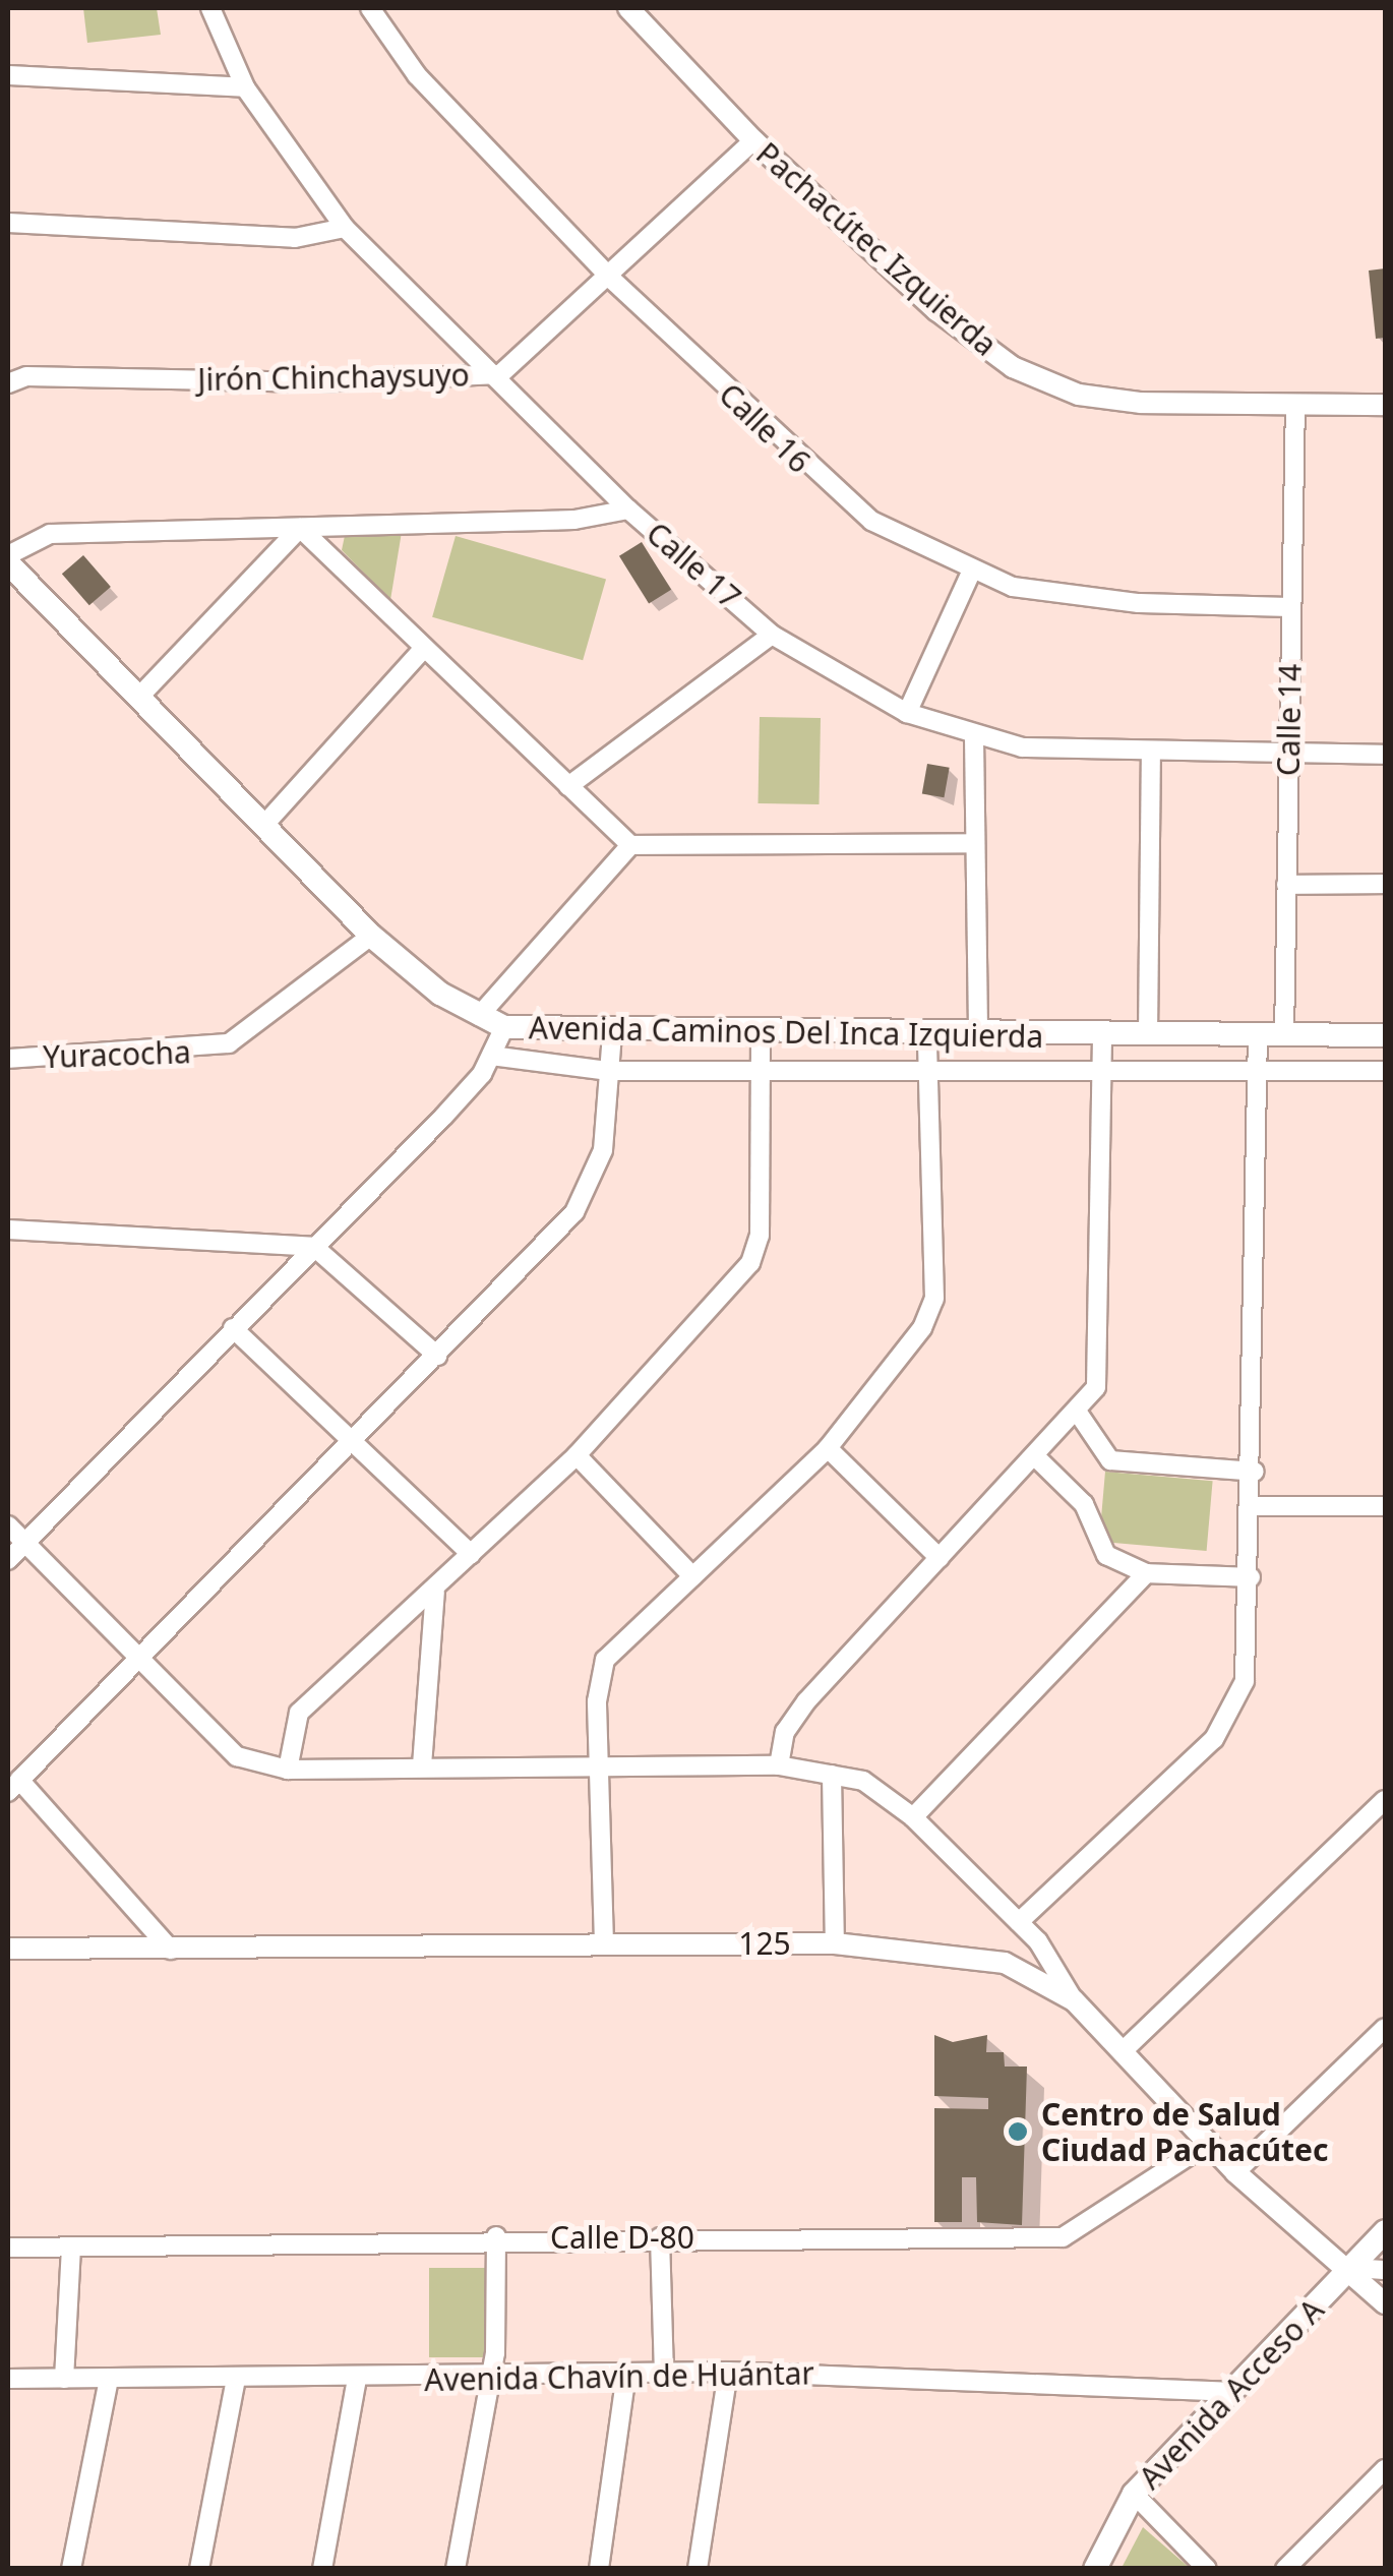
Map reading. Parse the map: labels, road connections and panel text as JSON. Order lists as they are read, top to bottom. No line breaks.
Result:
{"streets":{"main road":["Avenida Caminos Del Inca Izquierda","Avenida Acceso A"],"street":["Pachacútec Izquierda","Jirón Chinchaysuyo","Calle 16","Calle 17","Calle 14","Yuracocha","125","Calle D-80","Avenida Chavín de Huántar"]},"crossings":[["Pachacútec Izquierda","Jirón Chinchaysuyo"],["Pachacútec Izquierda","Calle 14"],["Jirón Chinchaysuyo","Calle 16"],["Jirón Chinchaysuyo","Calle 17"],["Calle 16","Calle 14"],["Calle 17","Calle 14"],["Calle 14","Avenida Caminos Del Inca Izquierda"],["Avenida Caminos Del Inca Izquierda","Yuracocha"],["125","Calle D-80"],["125","Avenida Acceso A"],["Avenida Chavín de Huántar","Avenida Acceso A"]],"places":["Centro de Salud Ciudad Pachacútec"]}
